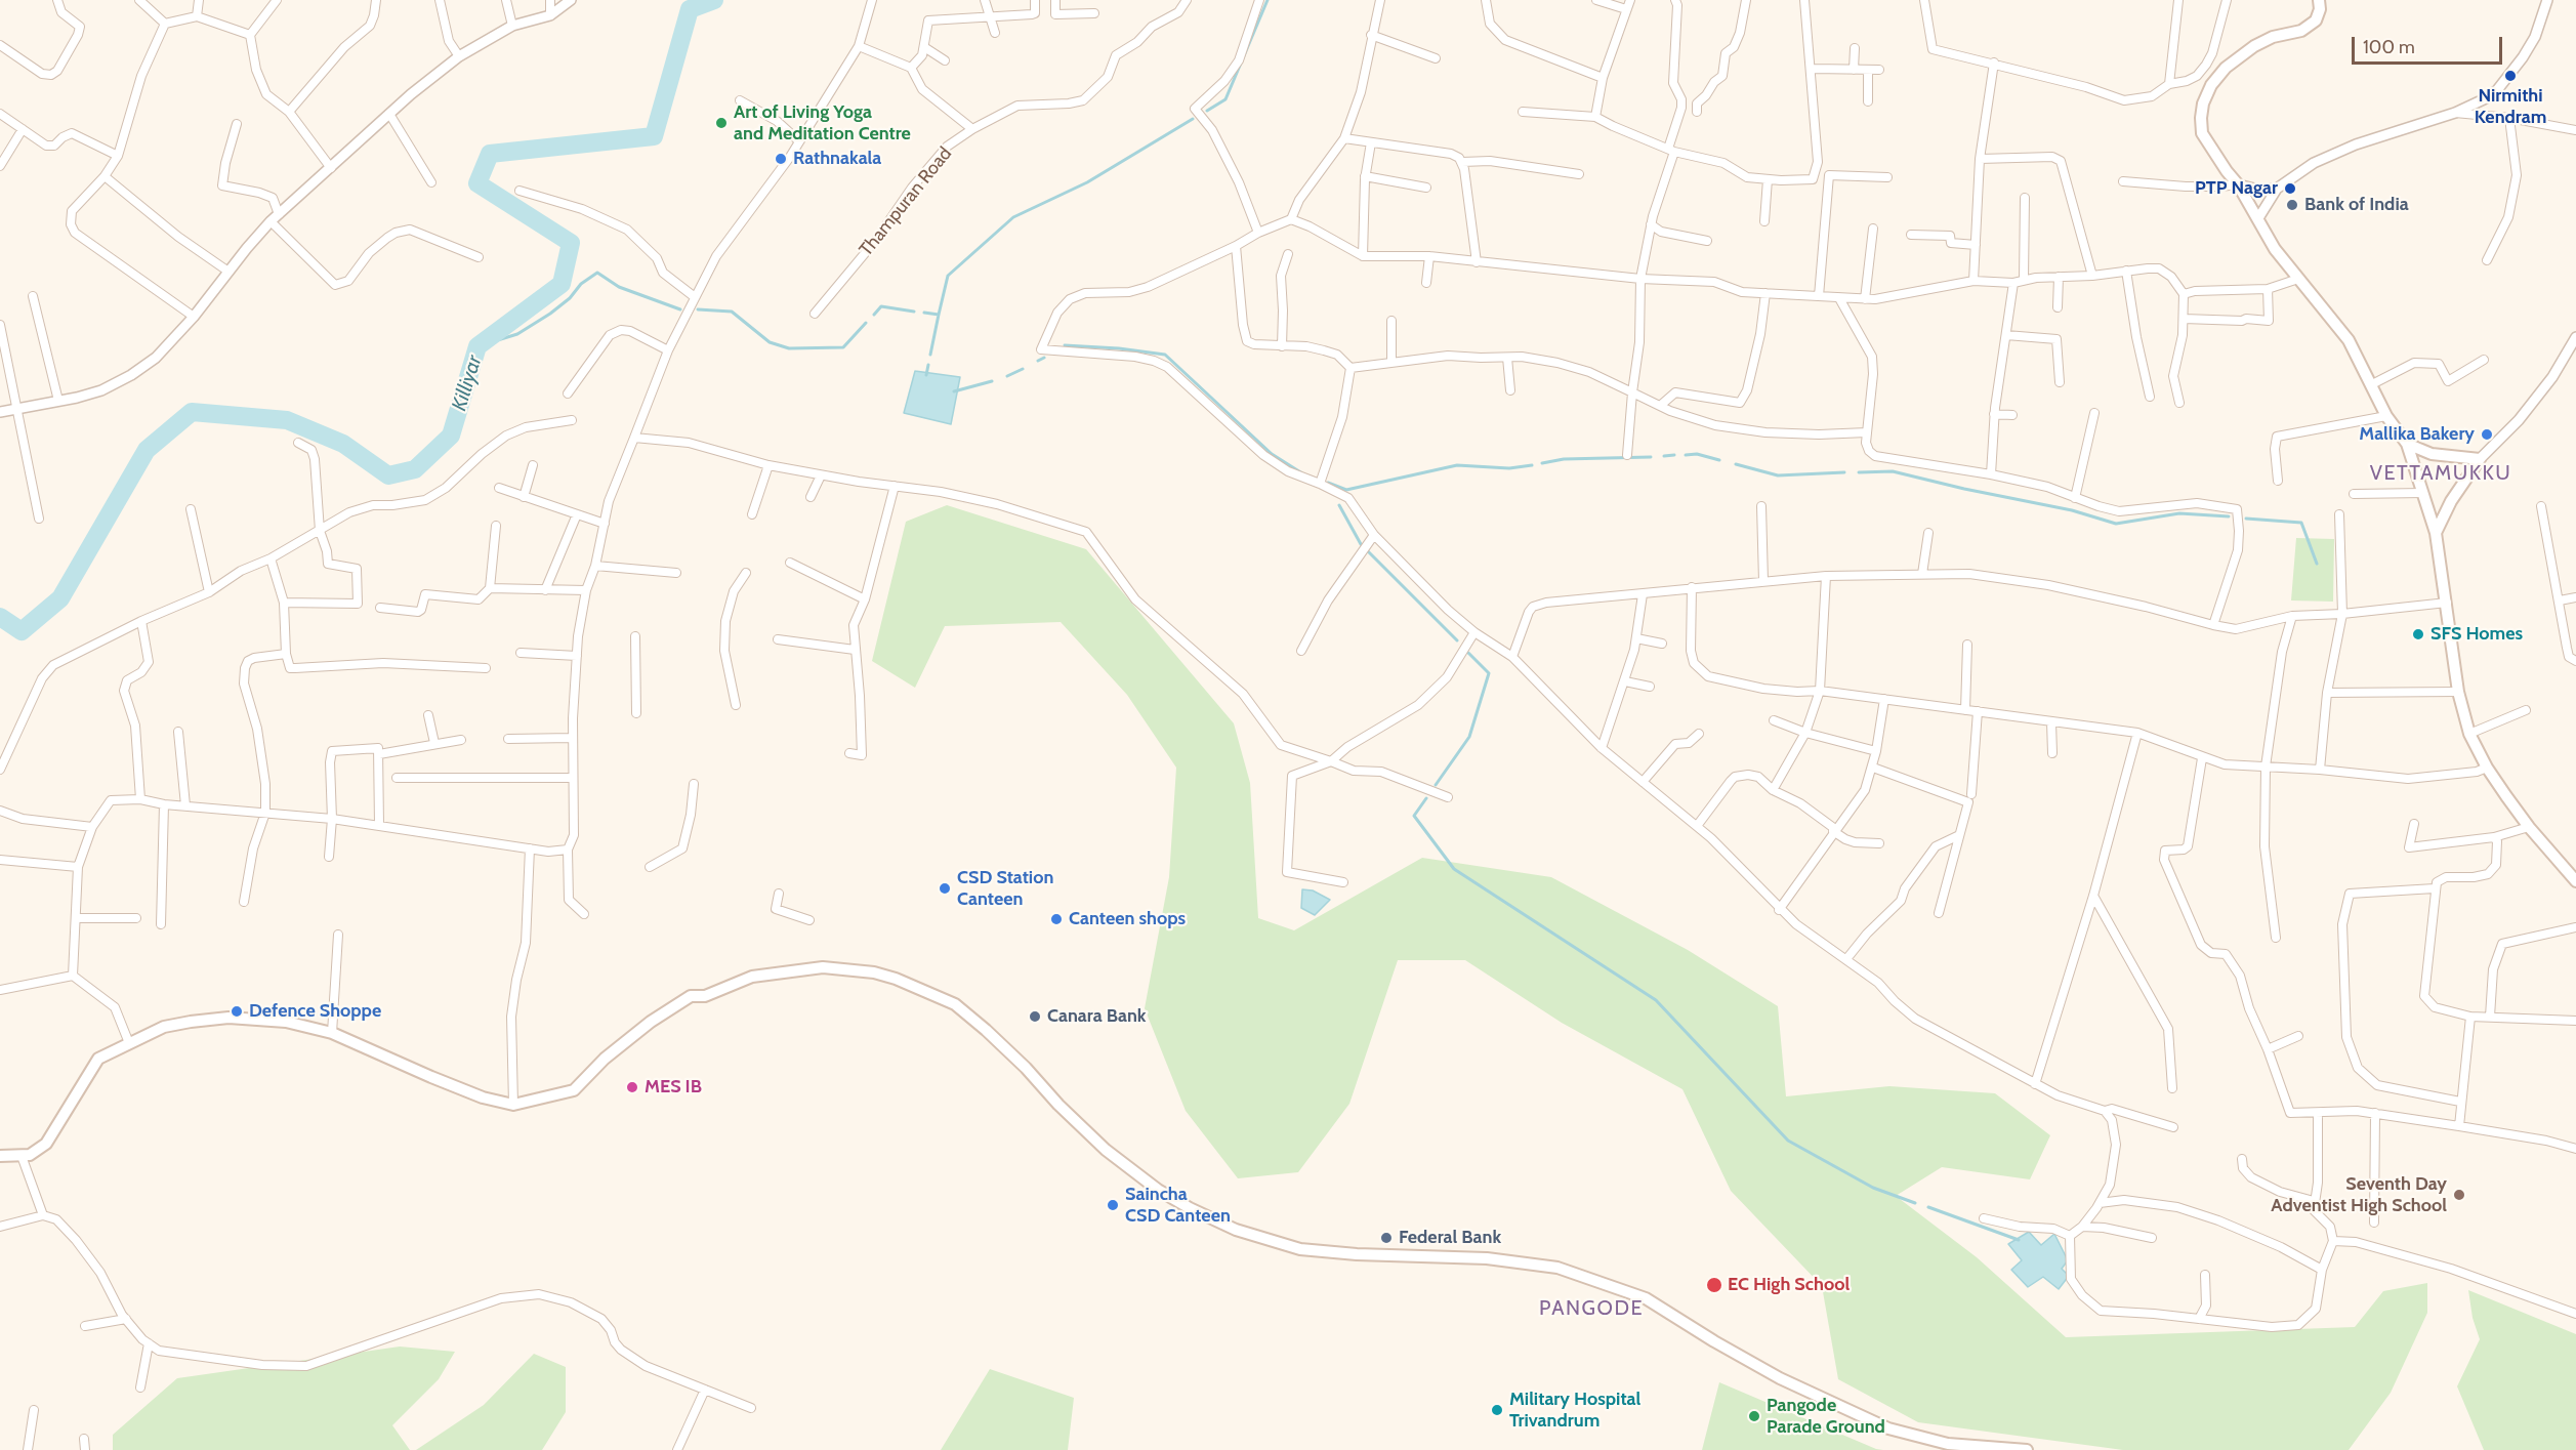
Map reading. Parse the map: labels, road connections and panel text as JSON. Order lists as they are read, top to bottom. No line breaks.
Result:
{"streets":{"street":["Thampuran Road"]},"districts":["VETTAMUKKU","PANGODE"],"water":["Killiyar"],"places":["Nirmithi Kendram","Art of Living Yoga and Meditation Centre","Rathnakala","PTP Nagar","Bank of India","Mallika Bakery","SFS Homes","CSD Station Canteen","Canteen shops","Defence Shoppe","Canara Bank","MES IB","Seventh Day Adventist High School","Saincha CSD Canteen","Federal Bank","EC High School","Military Hospital Trivandrum","Pangode Parade Ground"],"scale_bar":"100 m"}
